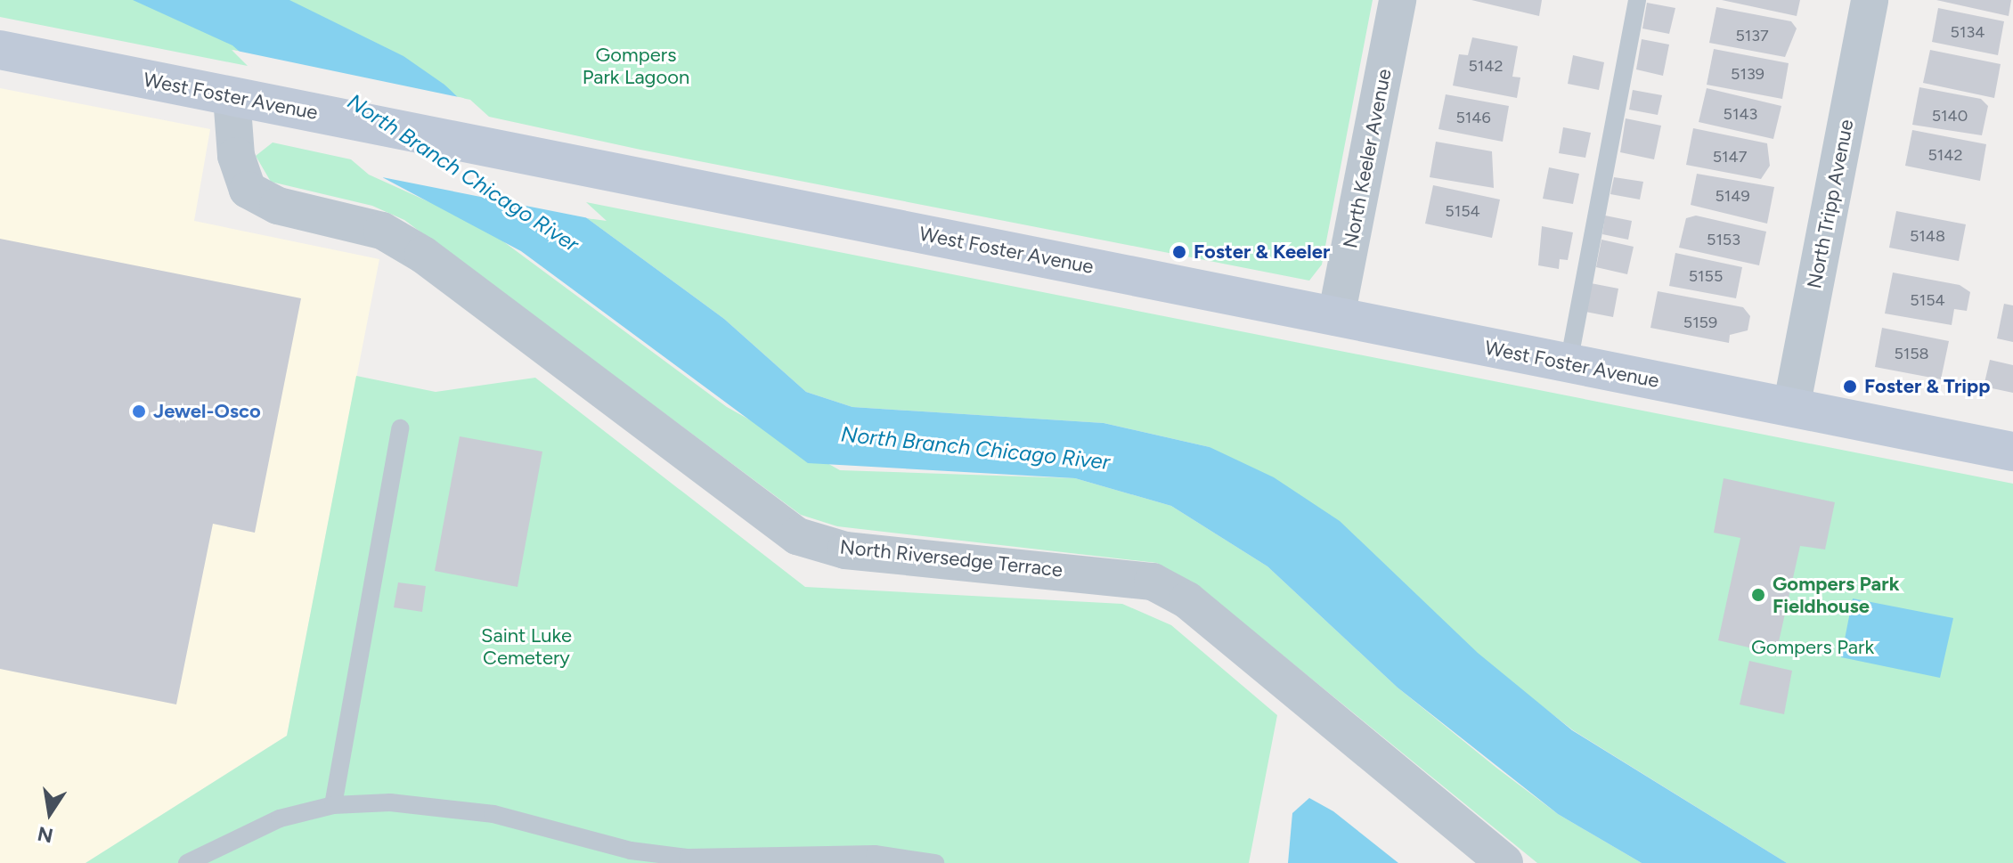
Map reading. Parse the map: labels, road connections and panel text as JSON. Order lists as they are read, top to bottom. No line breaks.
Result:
{"streets":{"main road":["West Foster Avenue"],"street":["North Keeler Avenue","North Tripp Avenue","North Riversedge Terrace"]},"crossings":[["West Foster Avenue","North Keeler Avenue"],["West Foster Avenue","North Tripp Avenue"],["West Foster Avenue","North Riversedge Terrace"]],"water":["North Branch Chicago River"],"parks":["Gompers Park Lagoon","Saint Luke Cemetery","Gompers Park"],"places":["Foster & Keeler","Foster & Tripp","Jewel-Osco","Gompers Park Fieldhouse"],"house_numbers":["5134","5137","5142","5139","5143","5140","5146","5142","5147","5149","5154","5148","5153","5155","5154","5159","5158"],"north":"bottom"}
